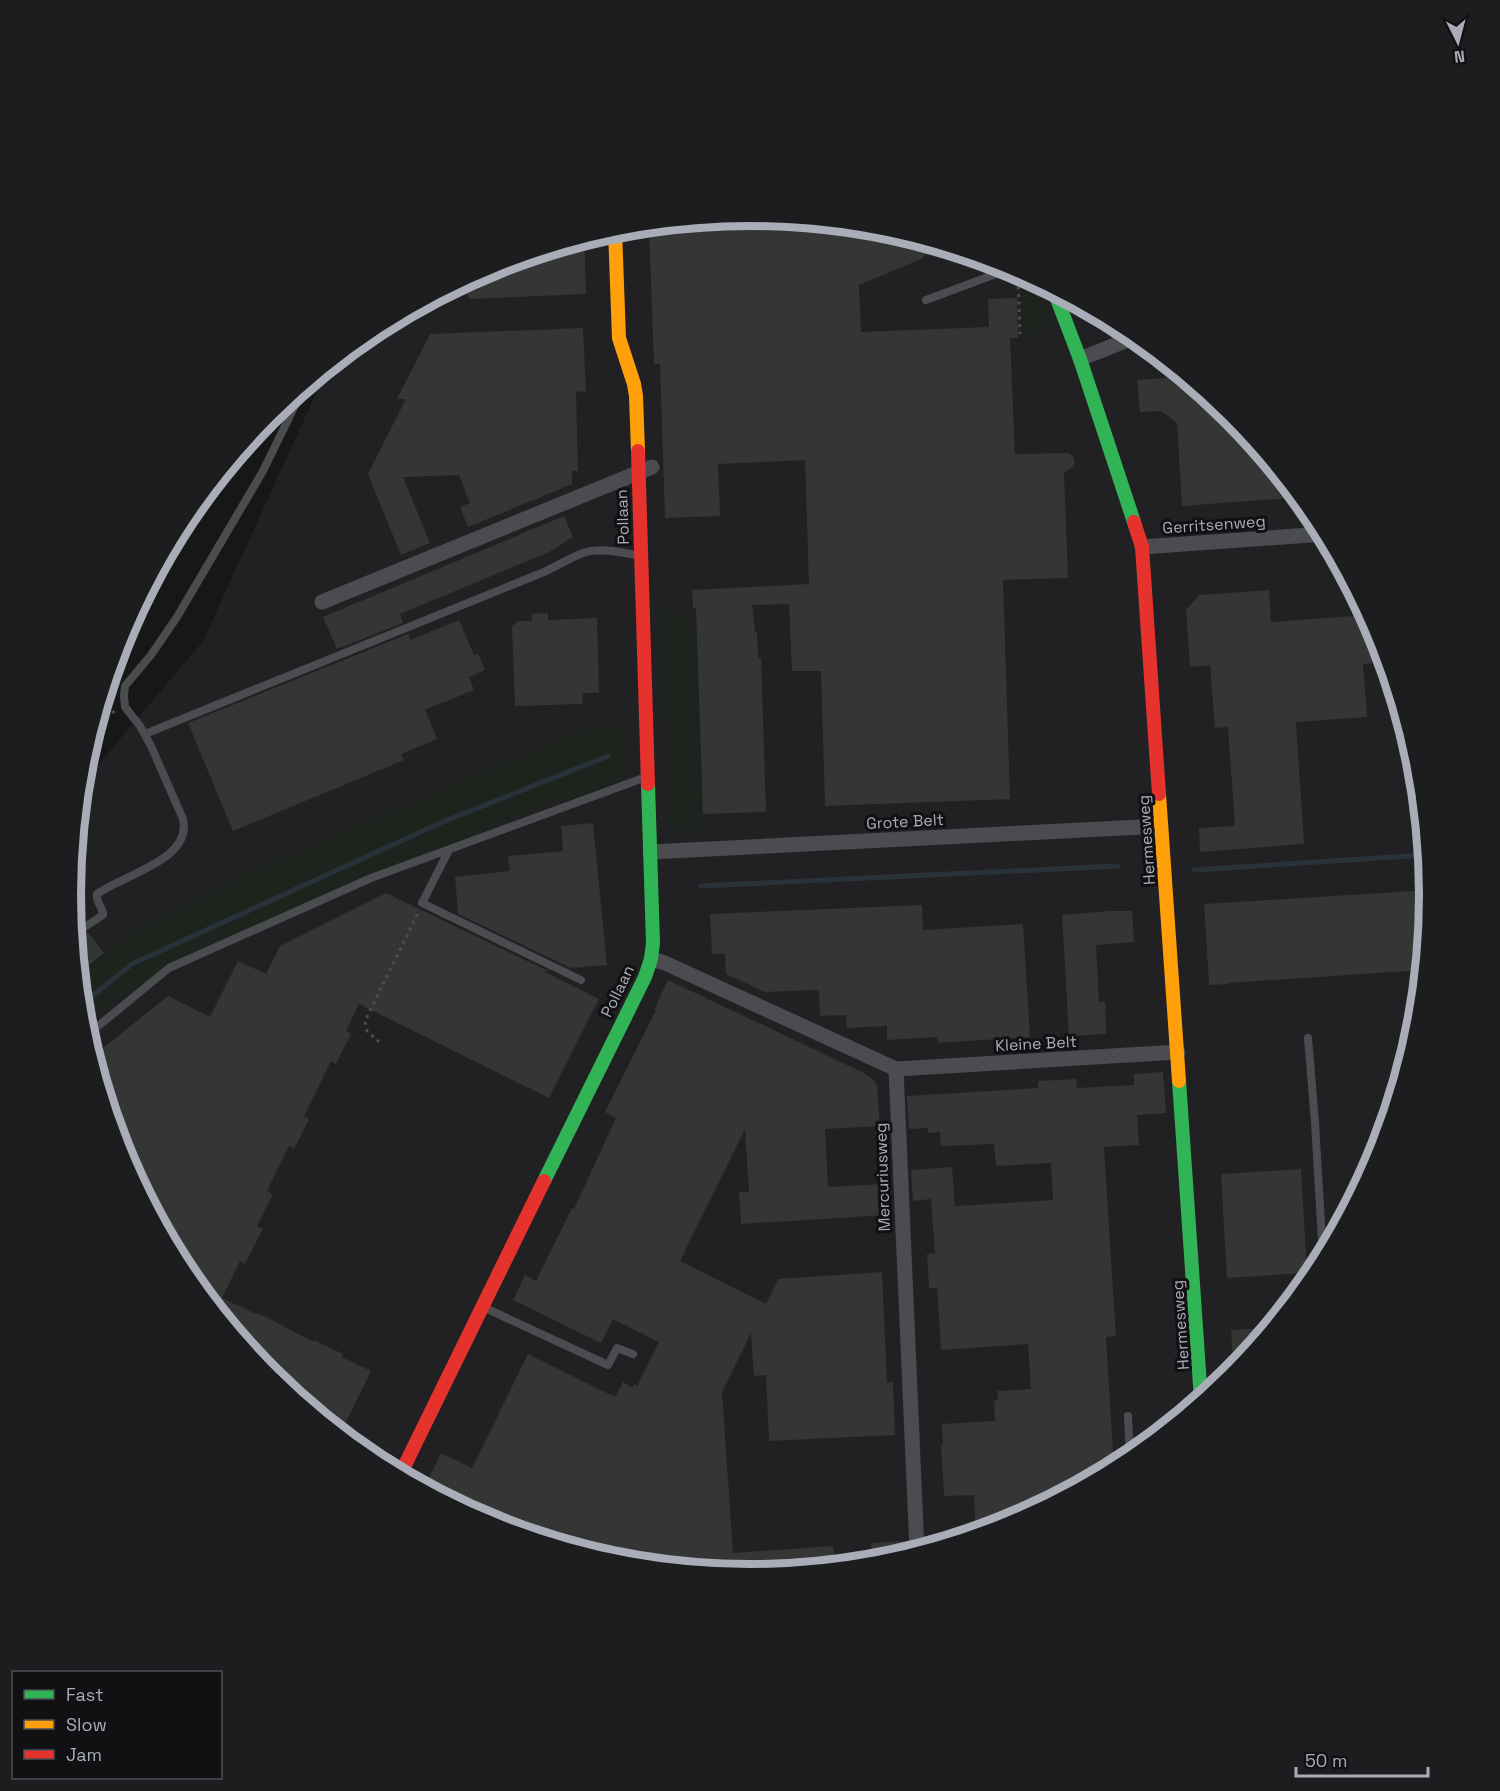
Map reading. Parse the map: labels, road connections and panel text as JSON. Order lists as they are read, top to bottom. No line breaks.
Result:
{"streets":{"street":["Pollaan","Gerritsenweg","Grote Belt","Hermesweg","Kleine Belt","Mercuriusweg"]},"crossings":[["Pollaan","Grote Belt"],["Gerritsenweg","Hermesweg"],["Grote Belt","Hermesweg"],["Hermesweg","Kleine Belt"],["Kleine Belt","Mercuriusweg"]],"legend":["Fast","Slow","Jam"],"scale_bar":"50 m","north":"bottom"}
